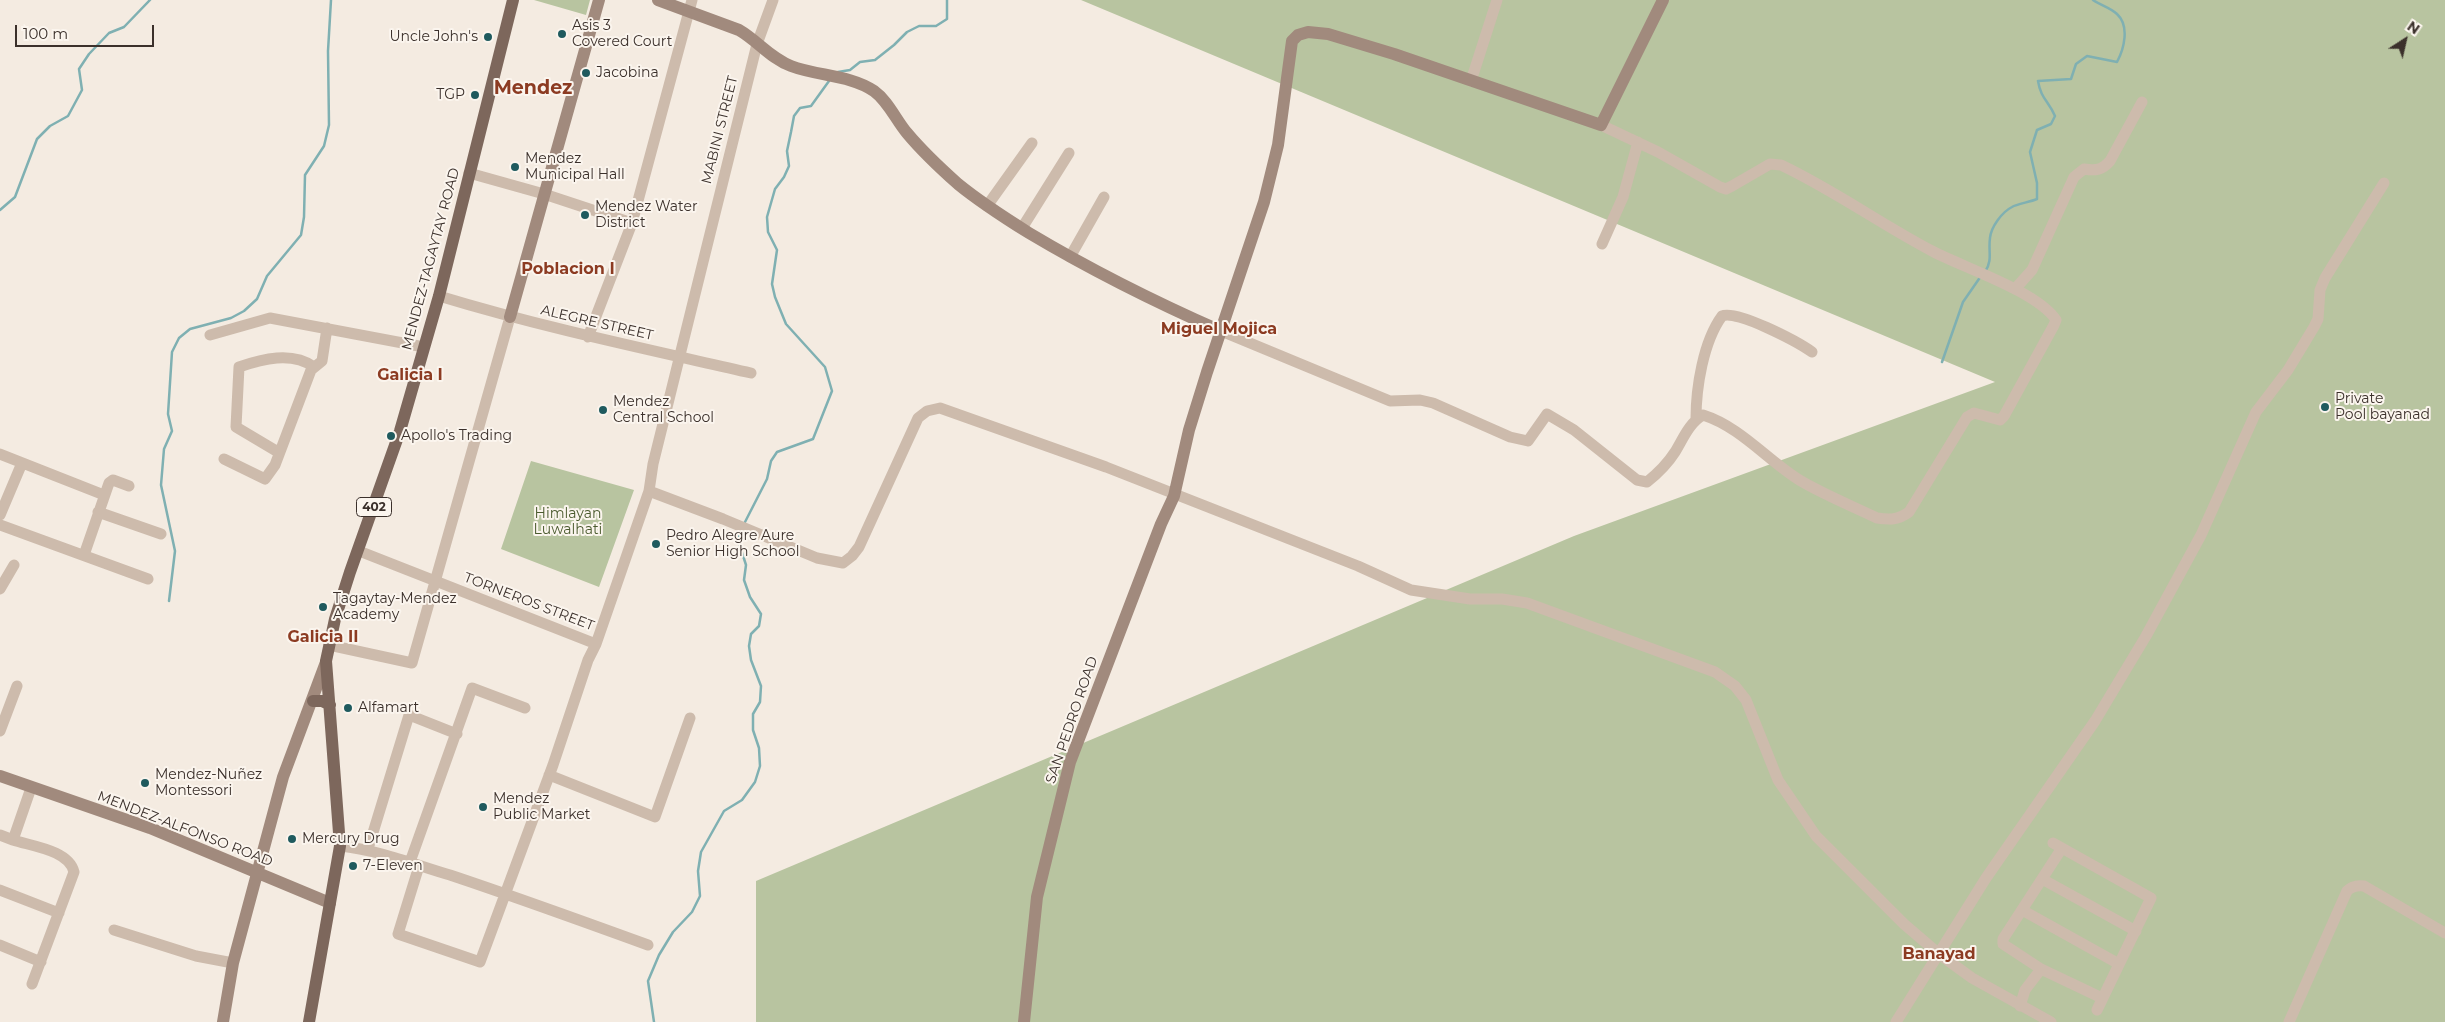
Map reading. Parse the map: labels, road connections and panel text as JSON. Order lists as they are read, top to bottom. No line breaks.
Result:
{"streets":{"main road":["MENDEZ-TAGAYTAY ROAD","402"],"street":["MABINI STREET","ALEGRE STREET","TORNEROS STREET","SAN PEDRO ROAD","MENDEZ-ALFONSO ROAD"]},"crossings":[["MABINI STREET","ALEGRE STREET"],["MABINI STREET","TORNEROS STREET"],["MENDEZ-TAGAYTAY ROAD","ALEGRE STREET"],["MENDEZ-TAGAYTAY ROAD","TORNEROS STREET"],["MENDEZ-TAGAYTAY ROAD","MENDEZ-ALFONSO ROAD"]],"districts":["Mendez","Poblacion I","Miguel Mojica","Galicia I","Galicia II","Banayad"],"parks":["Himlayan Luwalhati"],"places":["Asis 3 Covered Court","Uncle John's","Jacobina","TGP","Mendez Municipal Hall","Mendez Water District","Private Pool bayanad","Mendez Central School","Apollo's Trading","Pedro Alegre Aure Senior High School","Tagaytay-Mendez Academy","Alfamart","Mendez-Nuñez Montessori","Mendez Public Market","Mercury Drug","7-Eleven"],"scale_bar":"100 m","north":"top right"}
